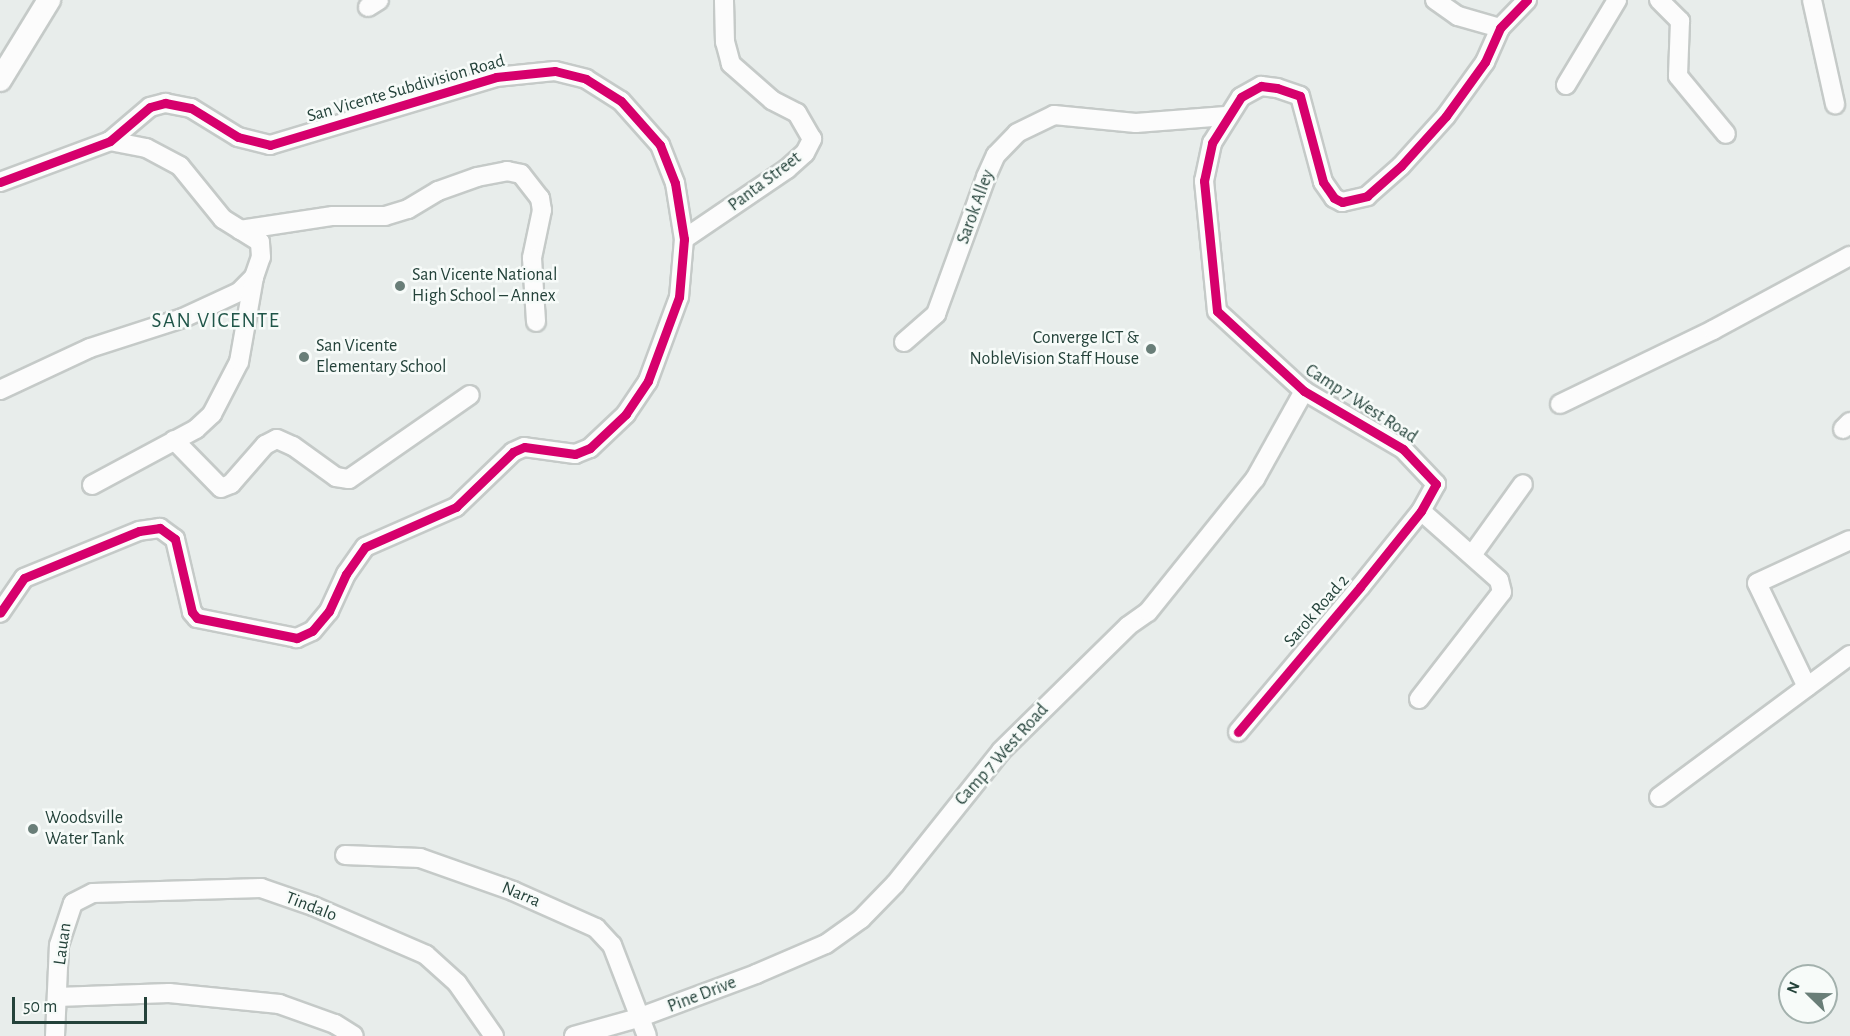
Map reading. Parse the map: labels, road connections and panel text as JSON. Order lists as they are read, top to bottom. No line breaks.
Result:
{"streets":{"street":["San Vicente Subdivision Road","Panta Street","Sarok Alley","Camp 7 West Road","Sarok Road 2","Narra","Tindalo","Lauan","Pine Drive"]},"crossings":[["San Vicente Subdivision Road","Panta Street"],["Sarok Alley","Camp 7 West Road"],["Camp 7 West Road","Sarok Road 2"],["Camp 7 West Road","Pine Drive"],["Narra","Pine Drive"],["Tindalo","Lauan"]],"districts":["SAN VICENTE"],"places":["San Vicente National High School – Annex","Converge ICT & NobleVision Staff House","San Vicente Elementary School","Woodsville Water Tank"],"scale_bar":"50 m","north":"top left"}
